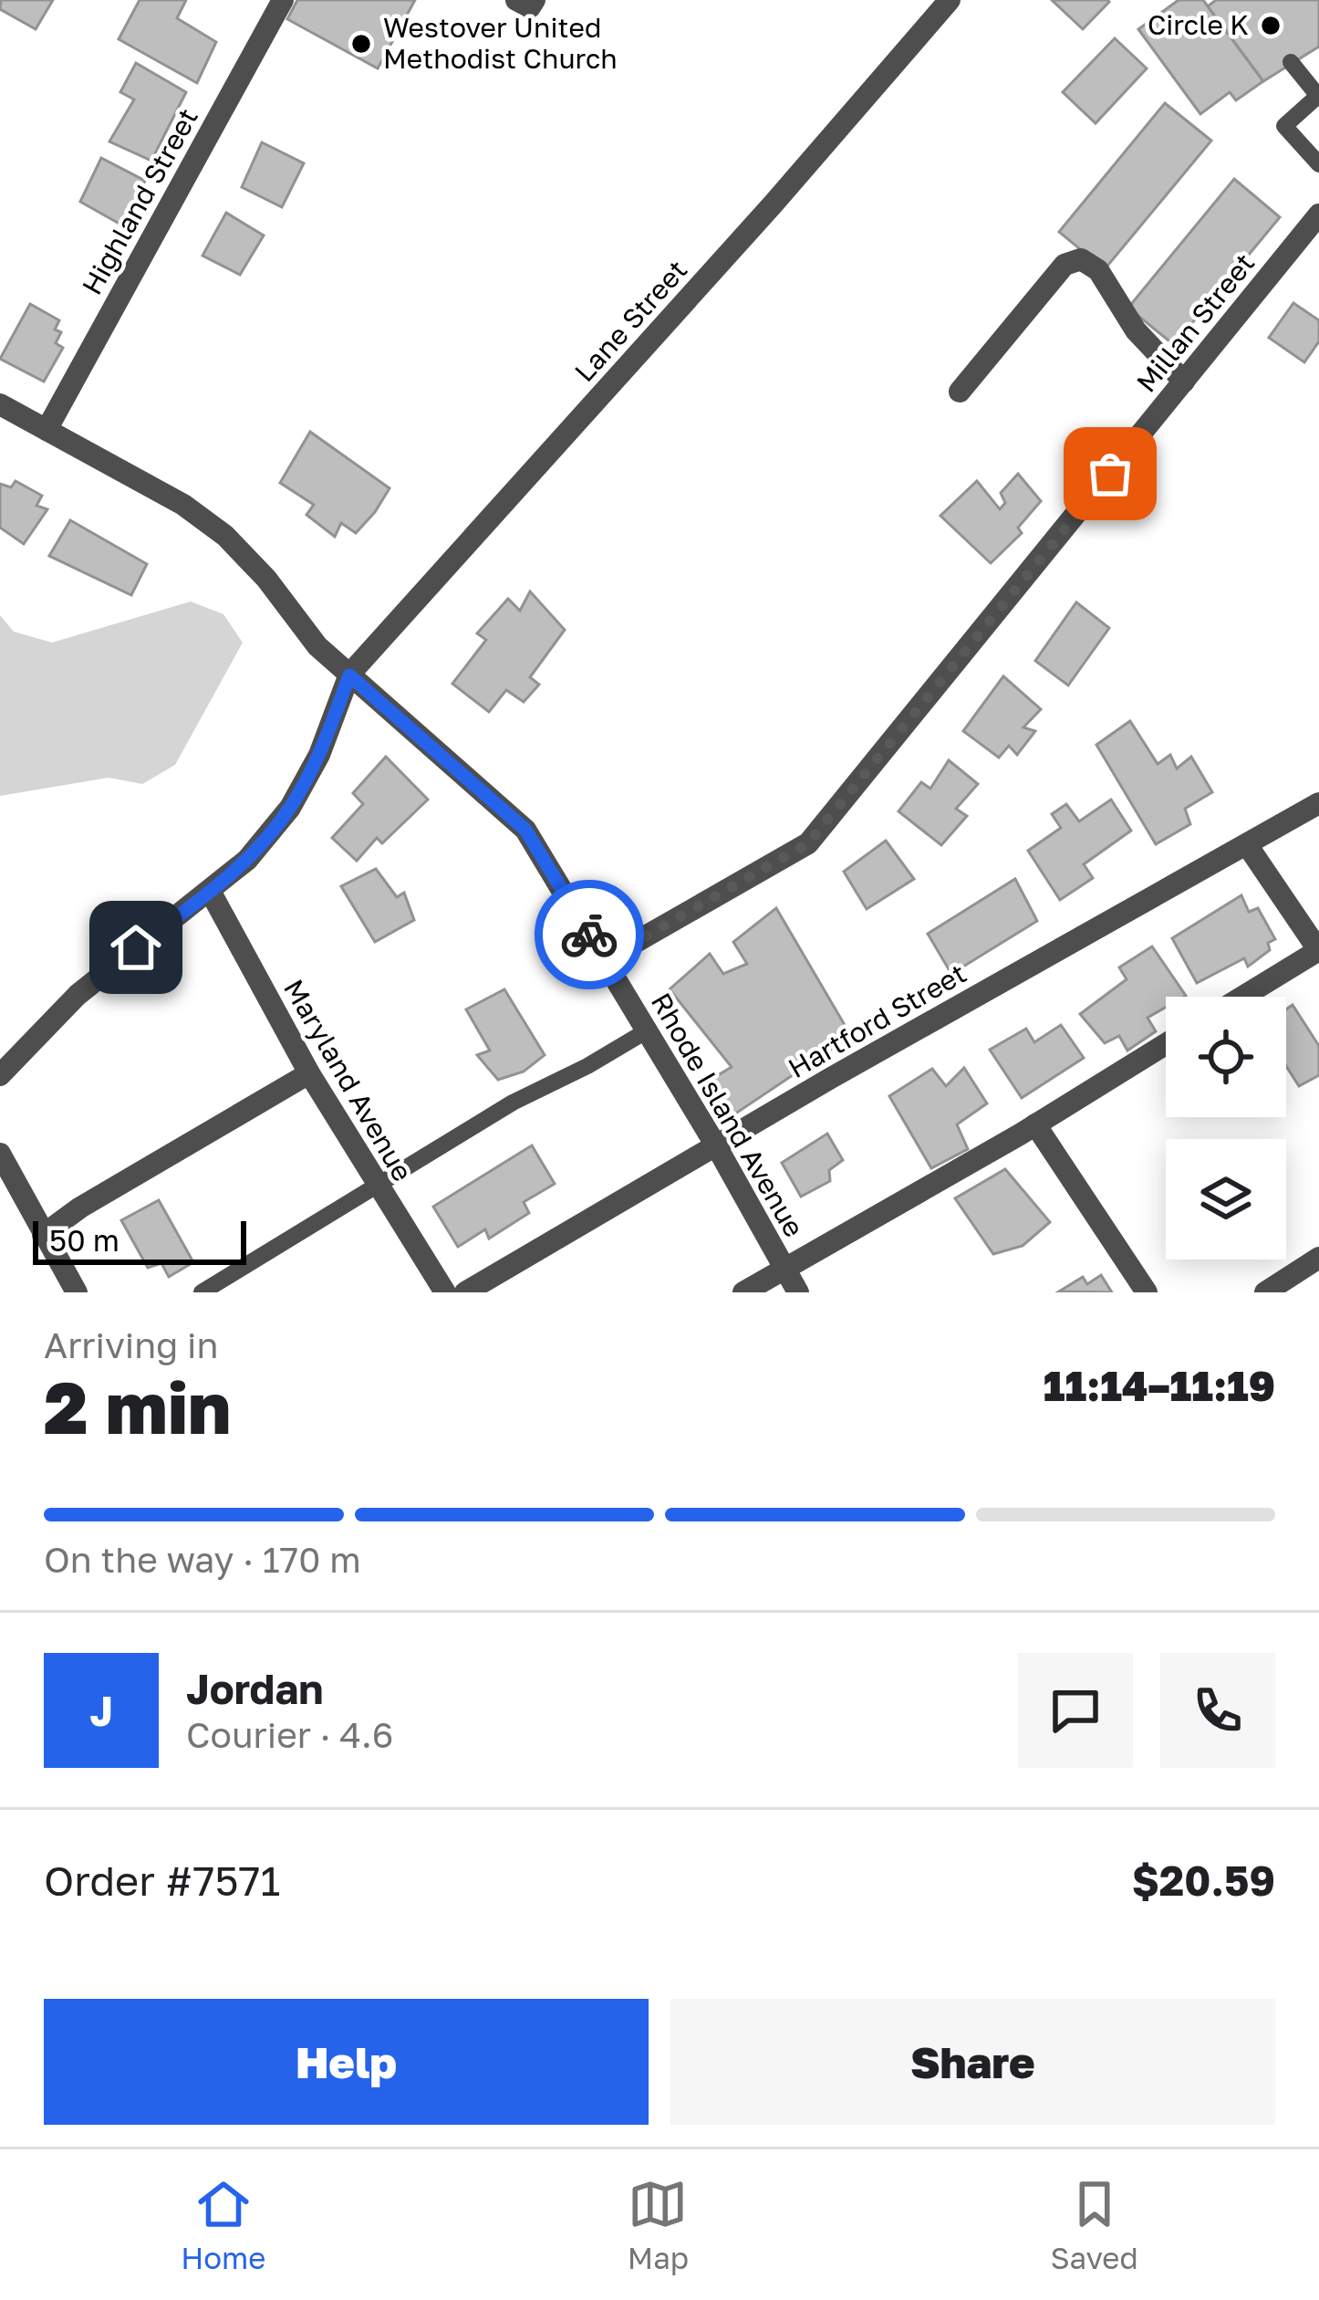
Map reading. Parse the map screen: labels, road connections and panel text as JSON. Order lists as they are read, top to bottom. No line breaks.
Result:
{"streets":{"street":["Highland Street","Lane Street","Millan Street","Hartford Street","Maryland Avenue","Rhode Island Avenue"]},"crossings":[["Highland Street","Rhode Island Avenue"],["Lane Street","Rhode Island Avenue"],["Millan Street","Rhode Island Avenue"],["Hartford Street","Rhode Island Avenue"]],"places":["Circle K","Westover United Methodist Church"],"scale_bar":"50 m","page":{"scale":"50 m","heading":["2 min","Arriving in","11:14–11:19"],"panel":["Jordan","Courier · 4.6","Order #7571","$20.59"],"bar":"On the way · 170 m","round":"J","buttons":["Help","Share"],"tabs":["Home","Map","Saved"]}}
